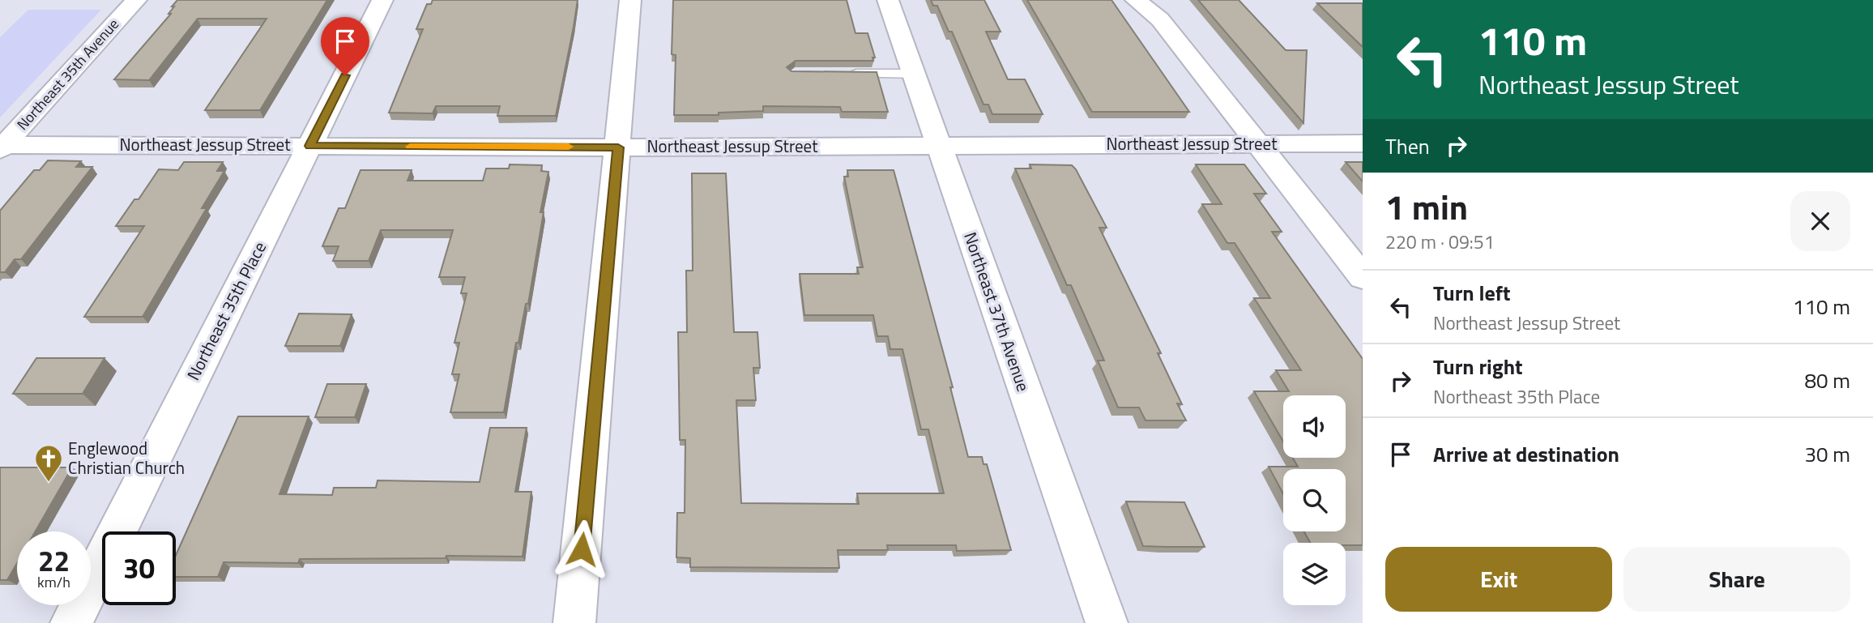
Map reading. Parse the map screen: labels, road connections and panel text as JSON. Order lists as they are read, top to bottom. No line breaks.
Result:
{"streets":{"street":["Northeast 35th Avenue","Northeast Jessup Street","Northeast 35th Place","Northeast 37th Avenue"]},"crossings":[["Northeast 35th Avenue","Northeast Jessup Street"],["Northeast Jessup Street","Northeast 35th Place"],["Northeast Jessup Street","Northeast 37th Avenue"]],"places":{"church":["Englewood Christian Church"]},"page":{"turn":["110 m","Northeast Jessup Street"],"then":"Then","heading":["1 min","220 m · 09:51"],"list":[{"name":"Turn left","note":"Northeast Jessup Street","value":"110 m"},{"name":"Turn right","note":"Northeast 35th Place","value":"80 m"},{"name":"Arrive at destination","value":"30 m"}],"speed":"22 km/h","limit":"30","buttons":["Exit","Share"]}}
